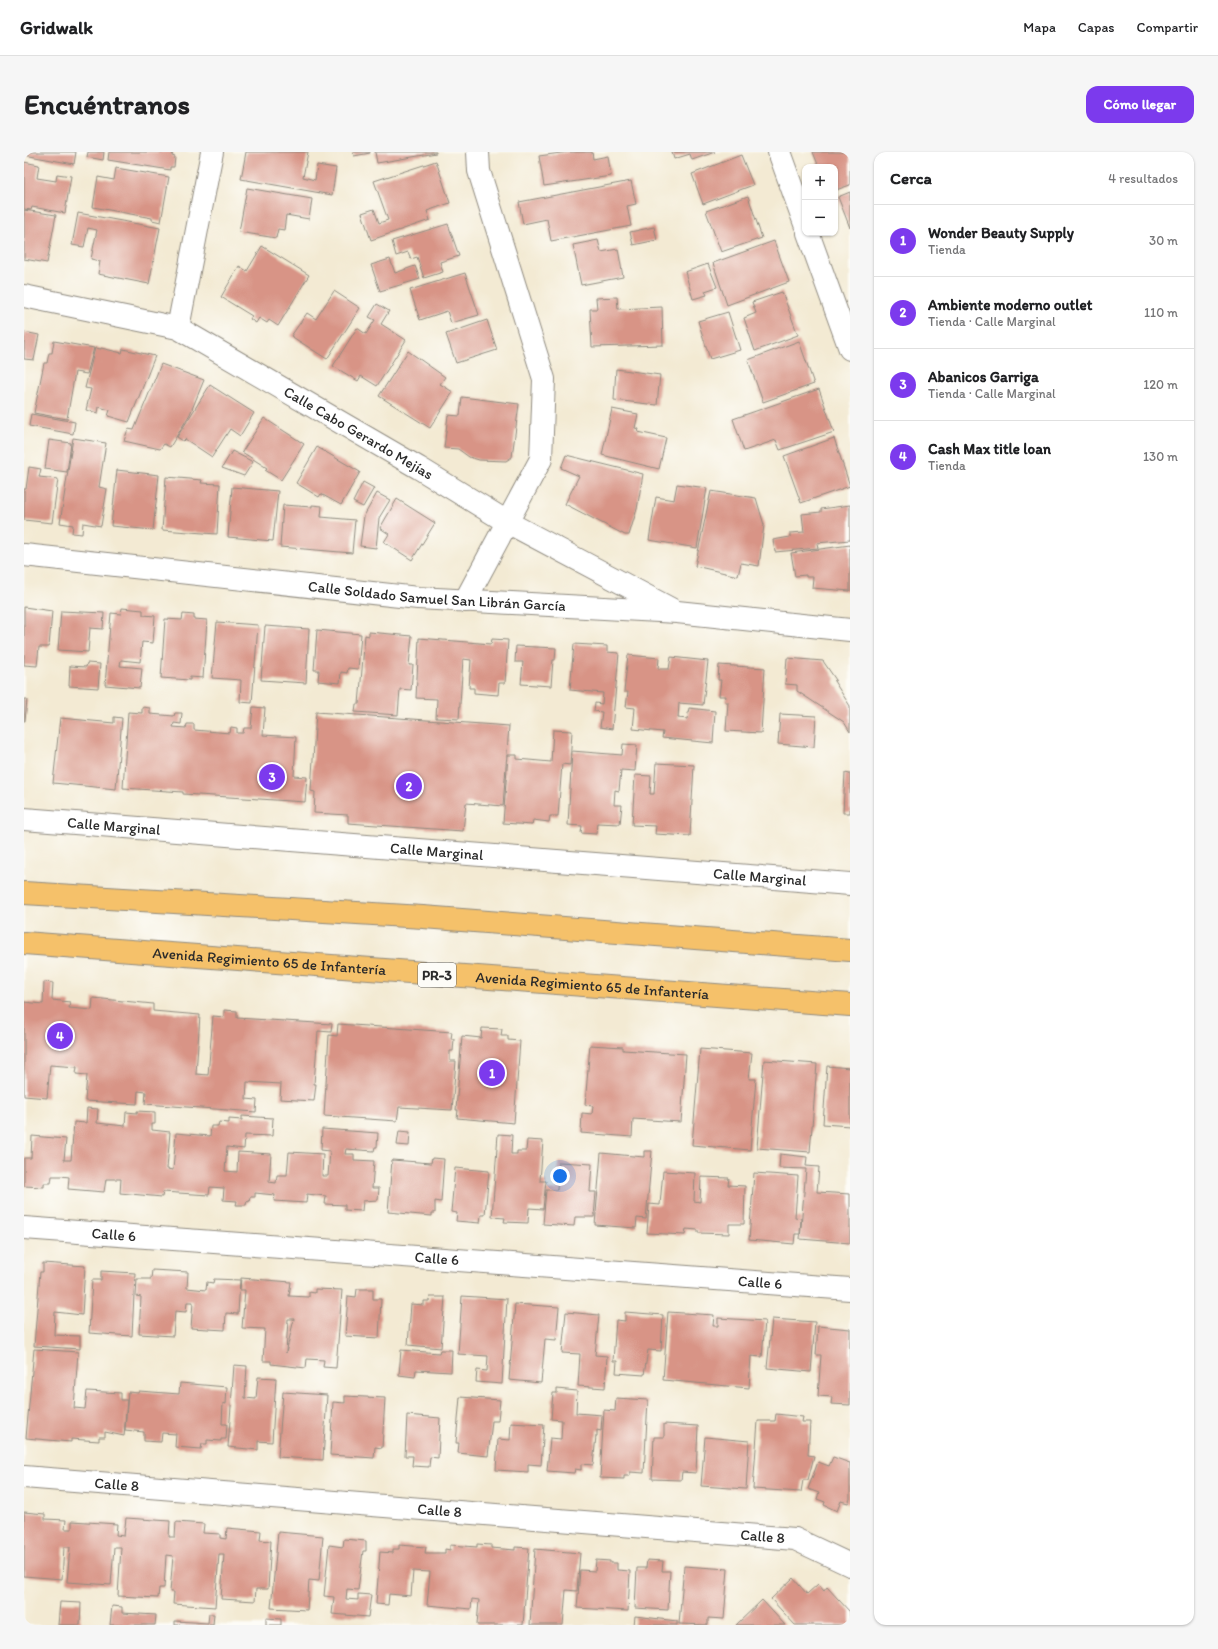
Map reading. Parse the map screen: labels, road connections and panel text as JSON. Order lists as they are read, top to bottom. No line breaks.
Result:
{"streets":{"highway":["Avenida Regimiento 65 de Infantería","PR-3"],"street":["Calle Cabo Gerardo Mejías","Calle Soldado Samuel San Librán García","Calle Marginal","Calle 6","Calle 8"]},"crossings":[["Calle Cabo Gerardo Mejías","Calle Soldado Samuel San Librán García"]],"page":{"header":"Gridwalk","nav":["Mapa","Capas","Compartir"],"buttons":"Cómo llegar","title":"Encuéntranos","heading":["Cerca","4 resultados"],"map_buttons":["+","−"],"list":[{"mark":"1","name":"Wonder Beauty Supply","note":"Tienda","value":"30 m"},{"mark":"2","name":"Ambiente moderno outlet","note":"Tienda · Calle Marginal","value":"110 m"},{"mark":"3","name":"Abanicos Garriga","note":"Tienda · Calle Marginal","value":"120 m"},{"mark":"4","name":"Cash Max title loan","note":"Tienda","value":"130 m"}],"pins":["3","2","4","1"]}}
